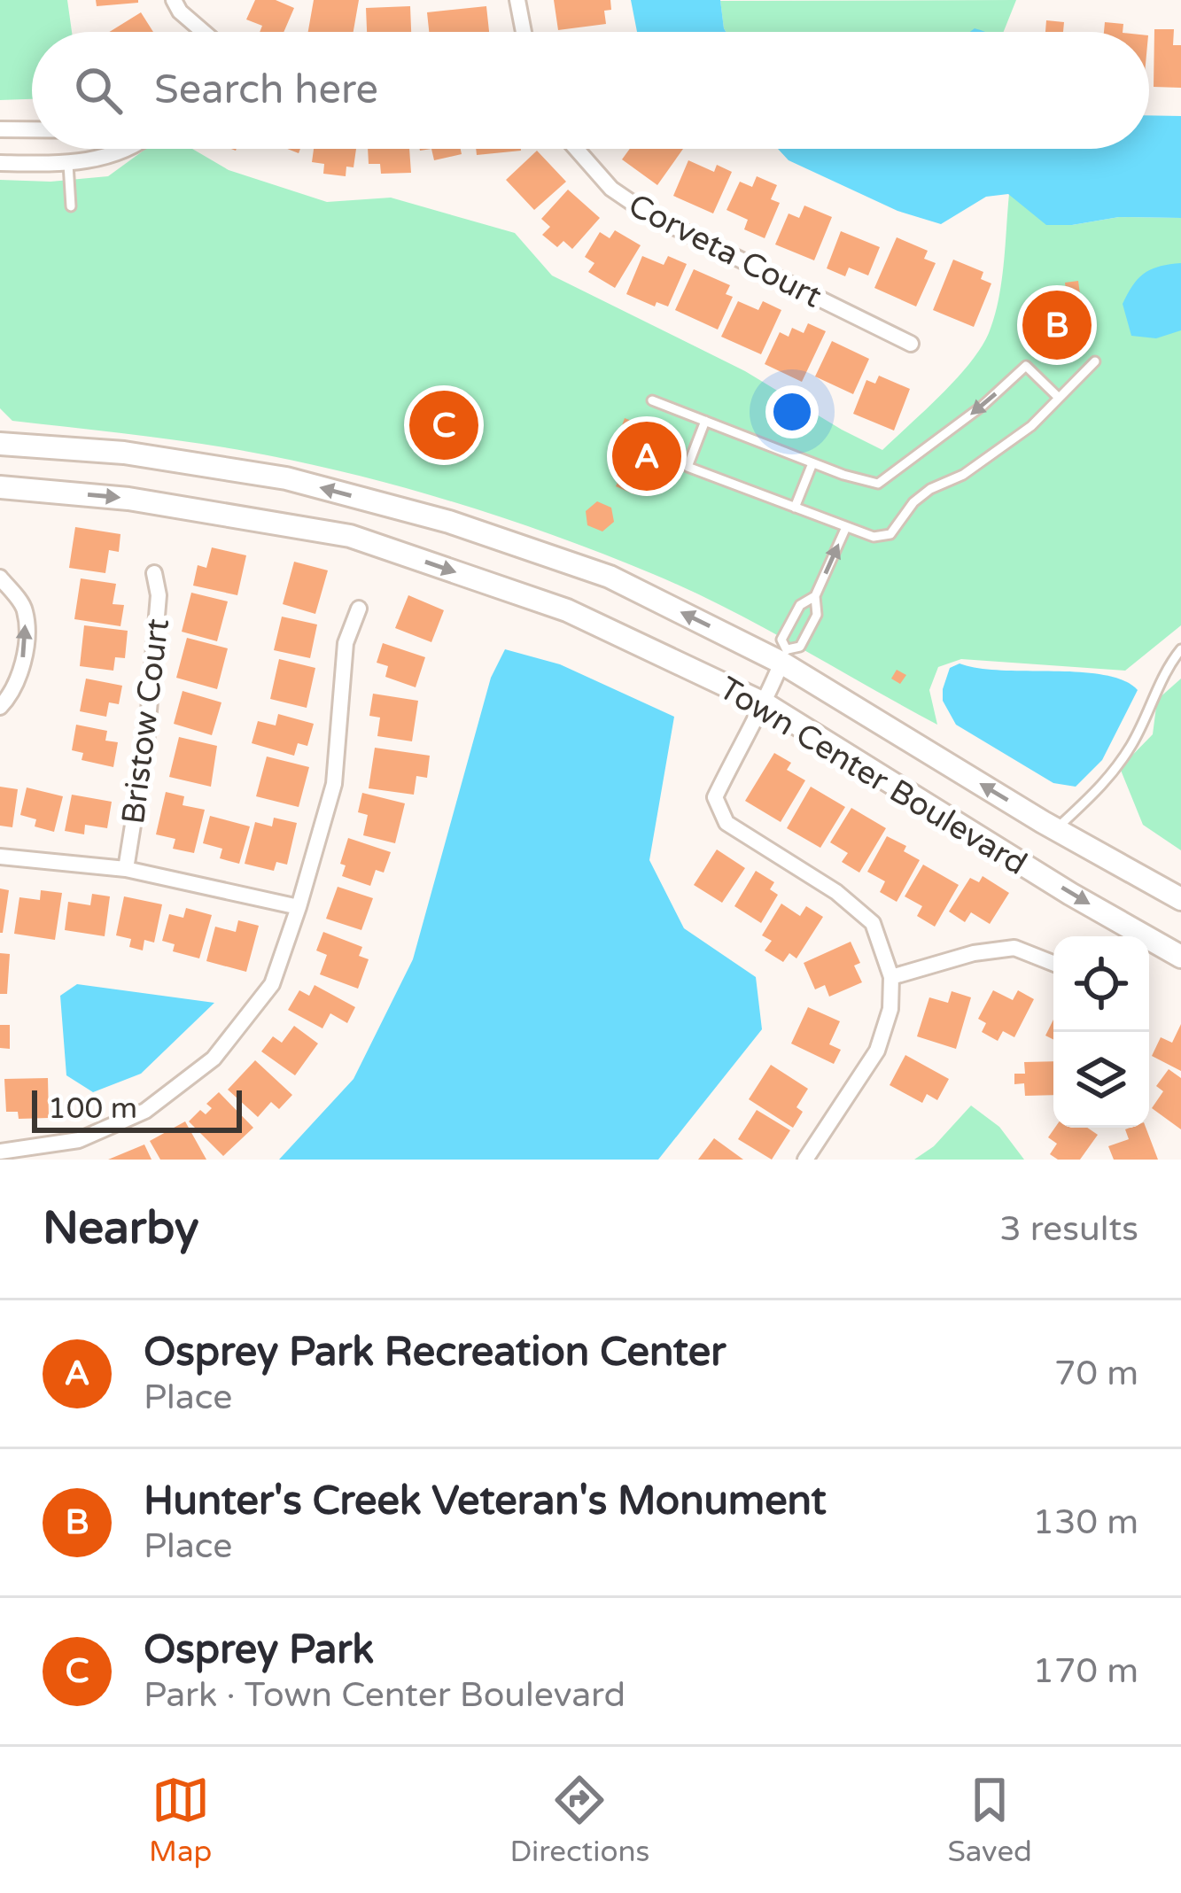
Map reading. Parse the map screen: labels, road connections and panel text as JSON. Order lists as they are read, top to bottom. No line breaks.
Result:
{"streets":{"street":["Corveta Court","Bristow Court","Town Center Boulevard"]},"scale_bar":"100 m","page":{"search":"Search here","pins":["B","C","A"],"scale":"100 m","heading":["Nearby","3 results"],"list":[{"mark":"A","name":"Osprey Park Recreation Center","note":"Place","value":"70 m"},{"mark":"B","name":"Hunter's Creek Veteran's Monument","note":"Place","value":"130 m"},{"mark":"C","name":"Osprey Park","note":"Park · Town Center Boulevard","value":"170 m"}],"nav":["Map","Directions","Saved"]}}
